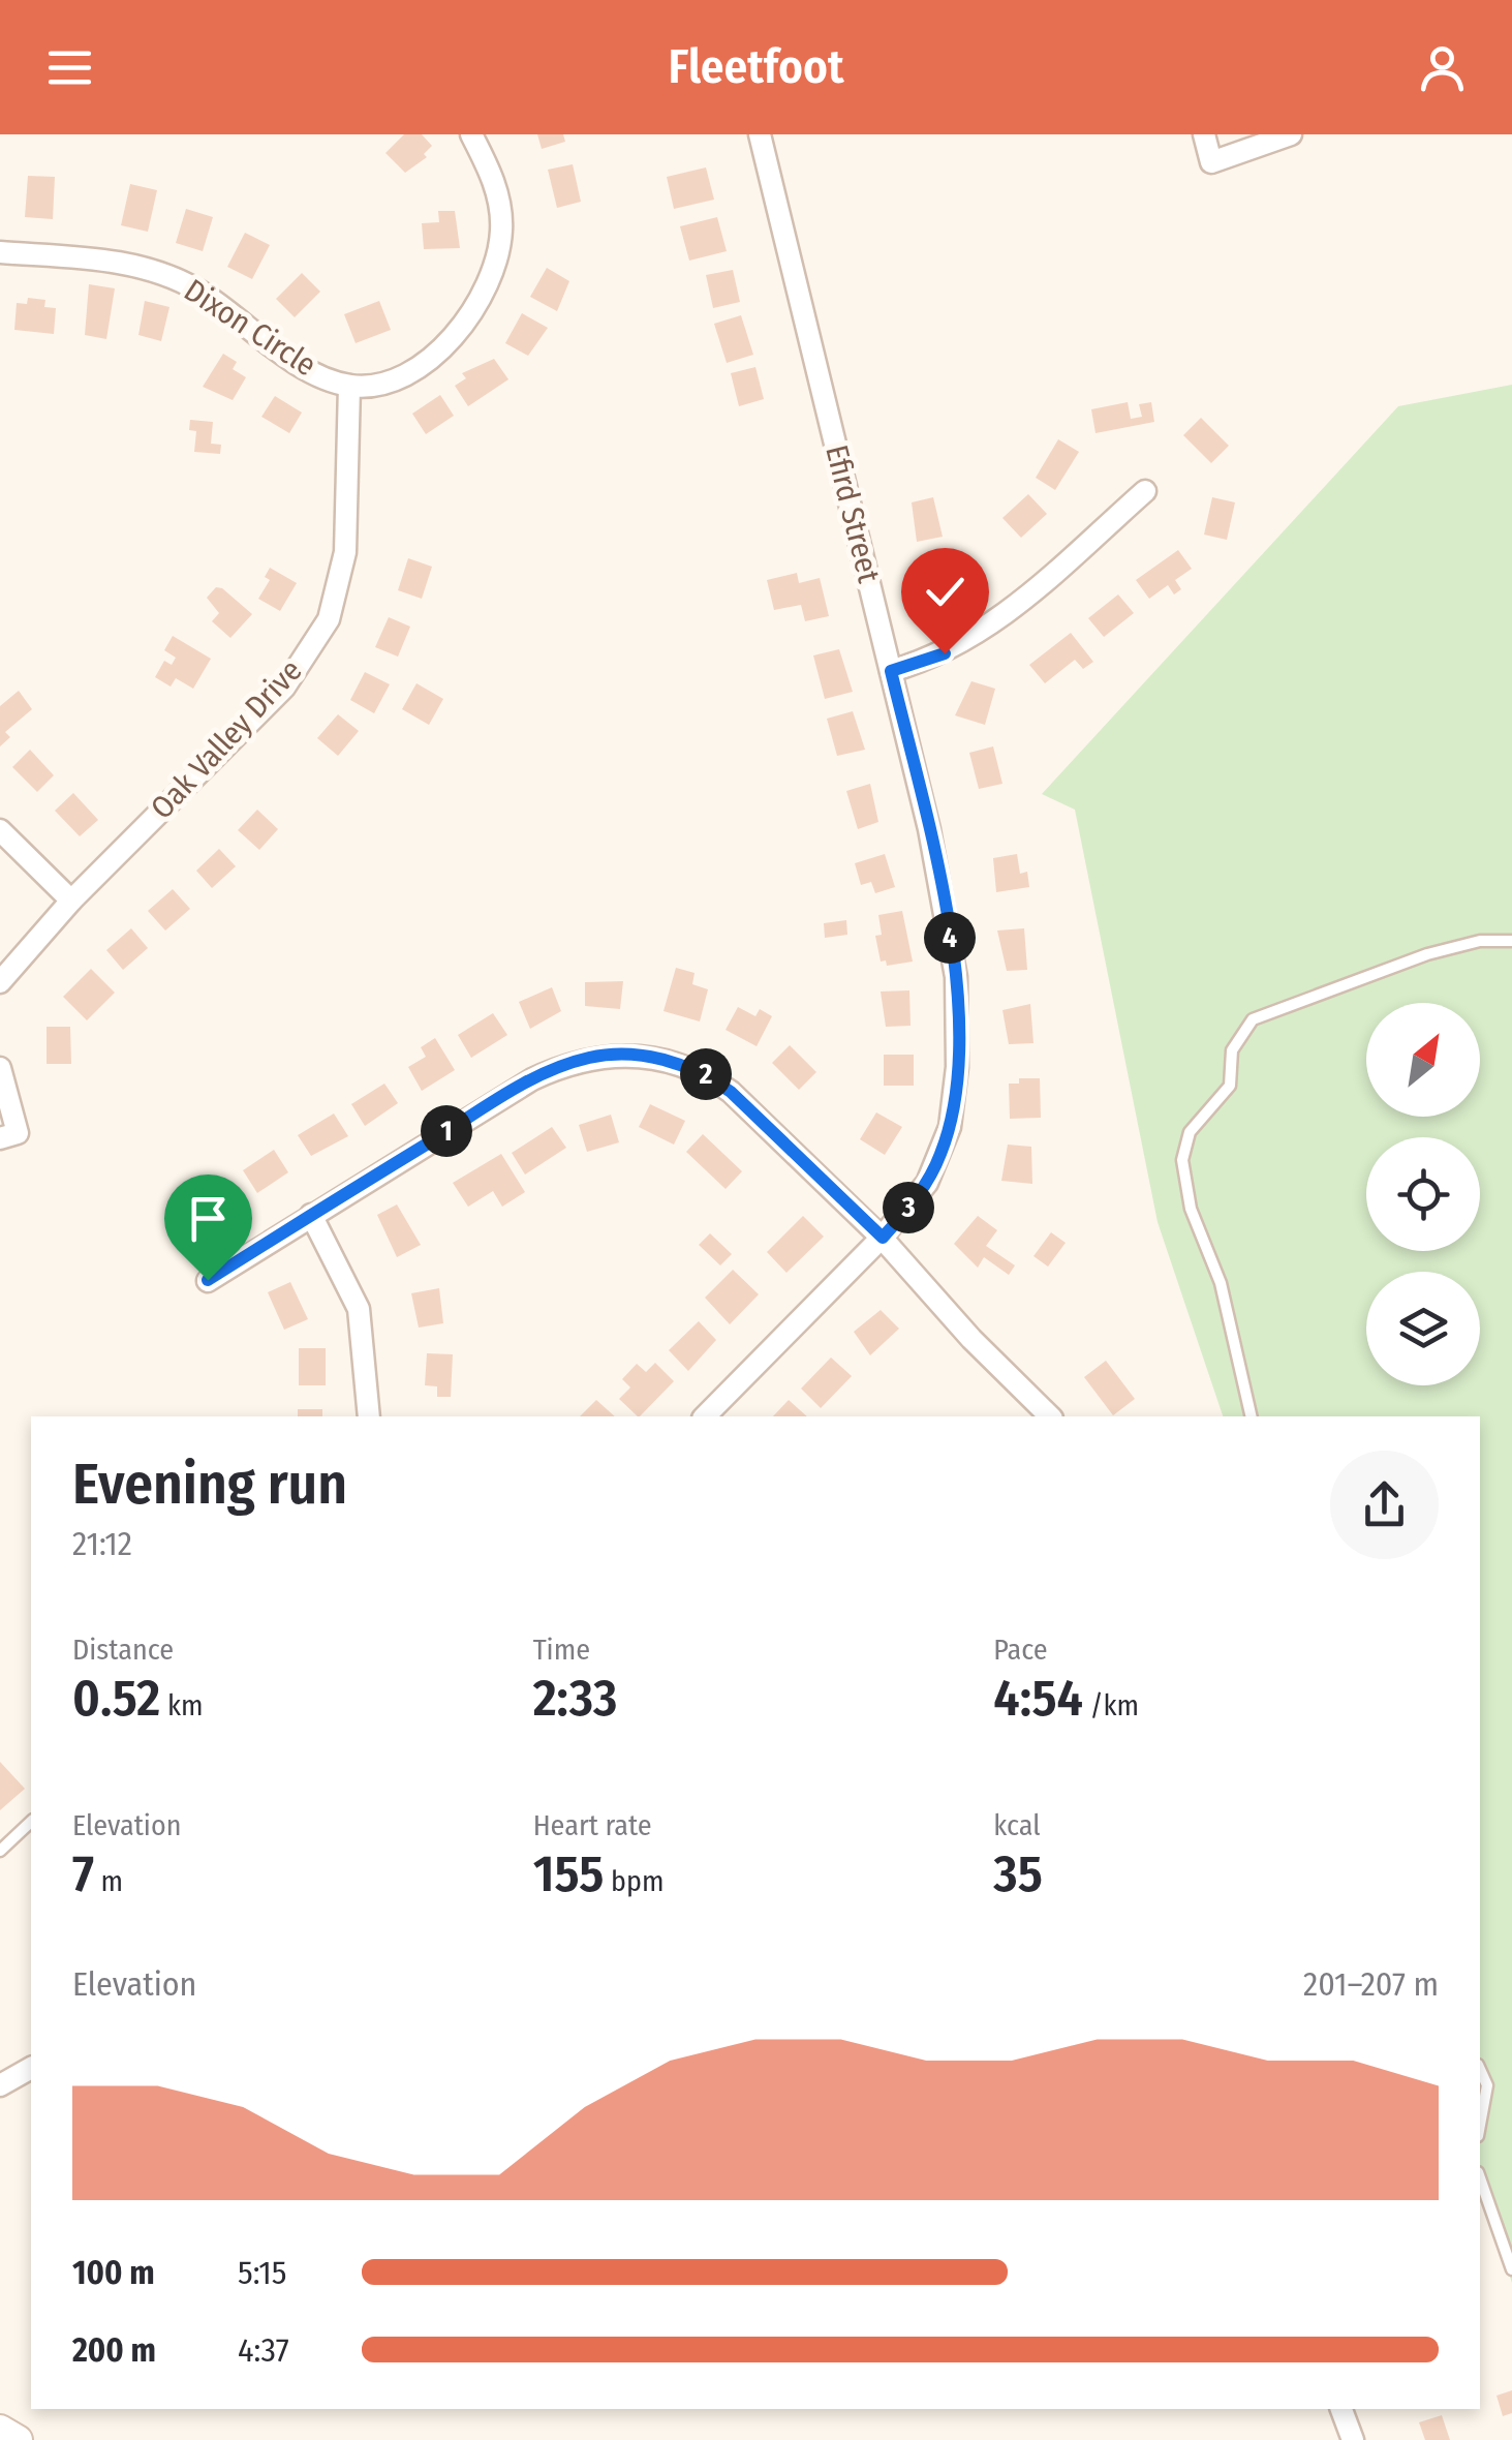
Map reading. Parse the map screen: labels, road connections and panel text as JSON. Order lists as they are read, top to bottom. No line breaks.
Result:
{"streets":{"street":["Dixon Circle","Efird Street","Oak Valley Drive"]},"crossings":[["Dixon Circle","Oak Valley Drive"]],"north":"top right","page":{"header":"Fleetfoot","pins":["4","2","1","3"],"heading":["Evening run","21:12"],"stats":[["Distance","0.52 km"],["Time","2:33"],["Pace","4:54 /km"],["Elevation","7 m"],["Heart rate","155 bpm"],["kcal","35"]],"chart":["Elevation","201–207 m"],"list":[{"name":"100 m","note":"5:15"},{"name":"200 m","note":"4:37"}]}}
